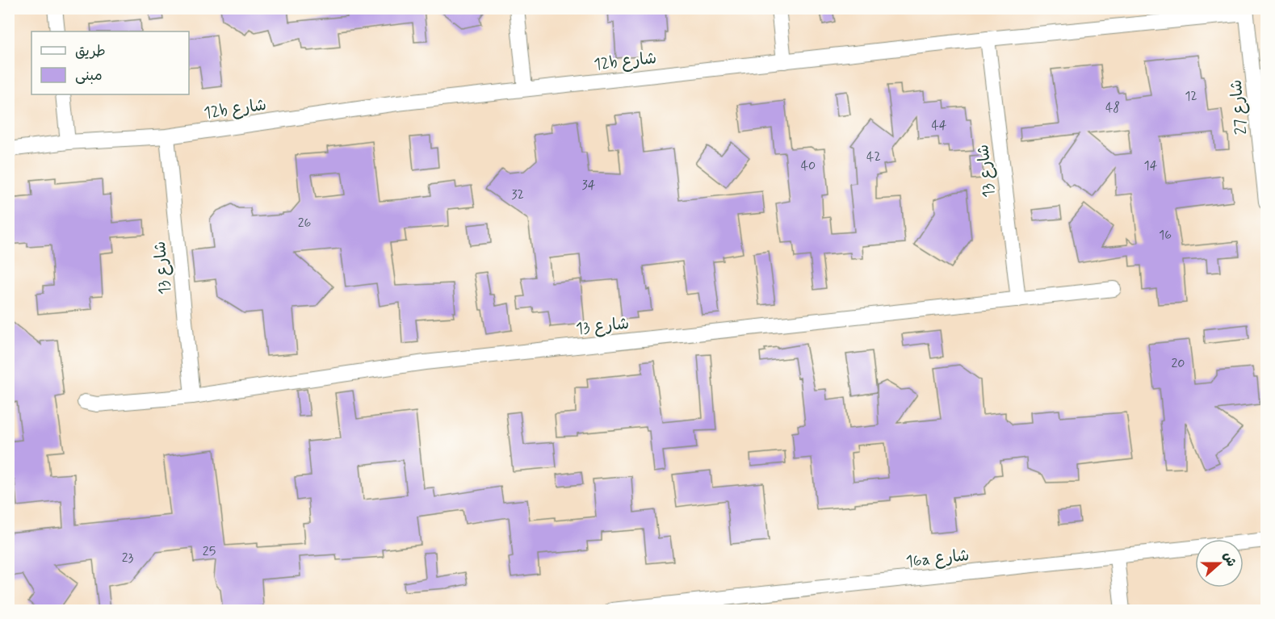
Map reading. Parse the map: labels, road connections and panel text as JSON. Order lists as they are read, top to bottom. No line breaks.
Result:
{"streets":{"street":["12b شارع","شارع 27","شارع 13","16a شارع"]},"crossings":[["12b شارع","شارع 27"],["12b شارع","شارع 13"]],"house_numbers":["12","48","44","42","40","14","34","32","26","16","20","25","23"],"legend":["طريق","مبنى"],"north":"right"}
